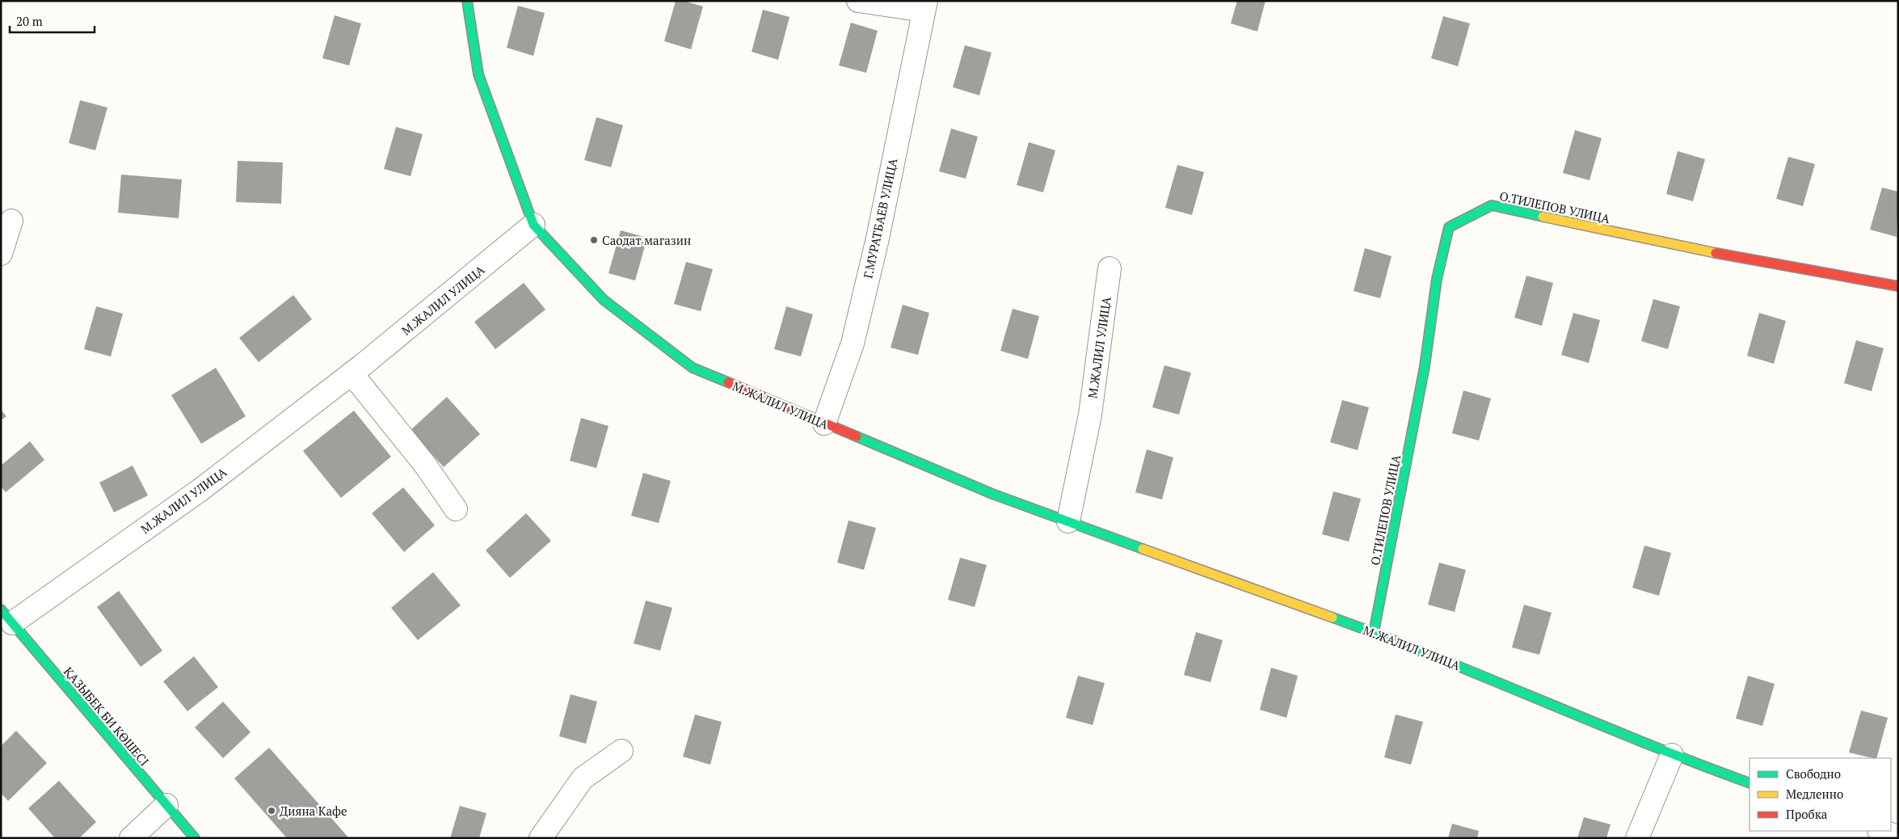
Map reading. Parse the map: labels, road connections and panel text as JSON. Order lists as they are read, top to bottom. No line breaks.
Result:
{"streets":{"street":["О.ТИЛЕПОВ УЛИЦА","Г.МУРАТБАЕВ УЛИЦА","М.ЖАЛИЛ УЛИЦА","ҚАЗЫБЕК БИ КӨШЕСІ"]},"crossings":[["О.ТИЛЕПОВ УЛИЦА","М.ЖАЛИЛ УЛИЦА"],["Г.МУРАТБАЕВ УЛИЦА","М.ЖАЛИЛ УЛИЦА"],["М.ЖАЛИЛ УЛИЦА","ҚАЗЫБЕК БИ КӨШЕСІ"]],"places":["Саодат магазин","Дияна Кафе"],"legend":["Свободно","Медленно","Пробка"],"scale_bar":"20 m"}
